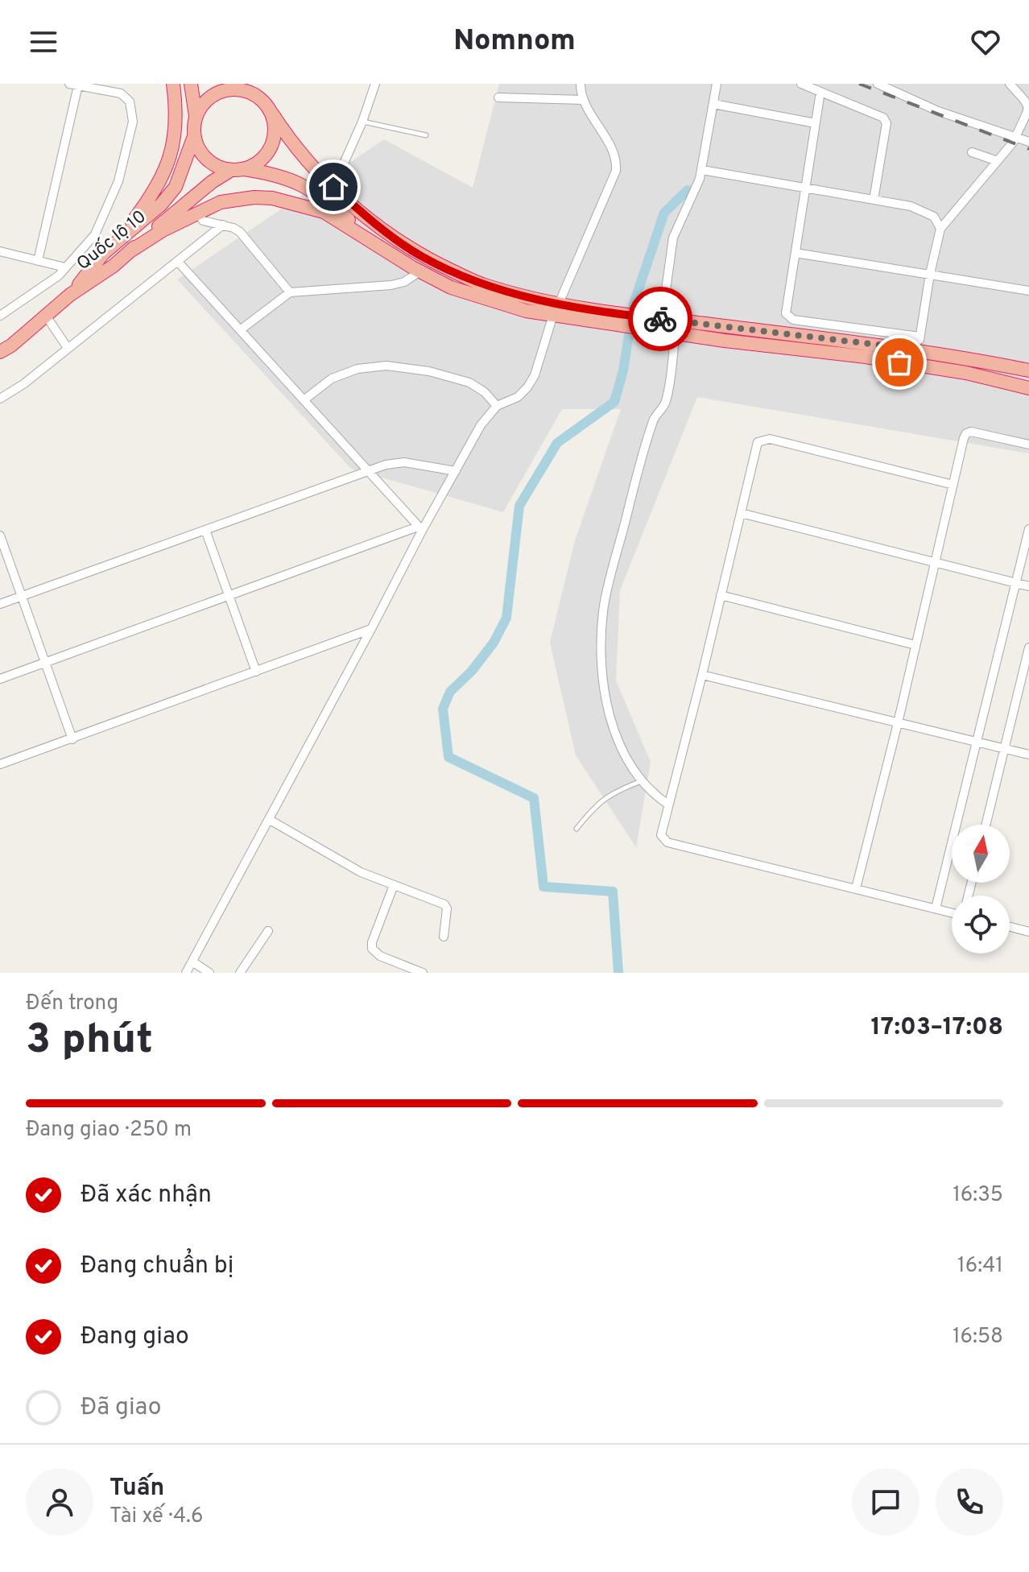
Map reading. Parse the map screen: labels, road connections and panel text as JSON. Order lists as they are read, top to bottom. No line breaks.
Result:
{"streets":{"highway":["Quốc lộ 10"]},"north":"top","page":{"header":"Nomnom","heading":["3 phút","Đến trong","17:03–17:08"],"panel":["Tuấn","Tài xế · 4.6"],"bar":"Đang giao · 250 m","list":[["Đã xác nhận","16:35"],["Đang chuẩn bị","16:41"],["Đang giao","16:58"],"Đã giao"]}}
